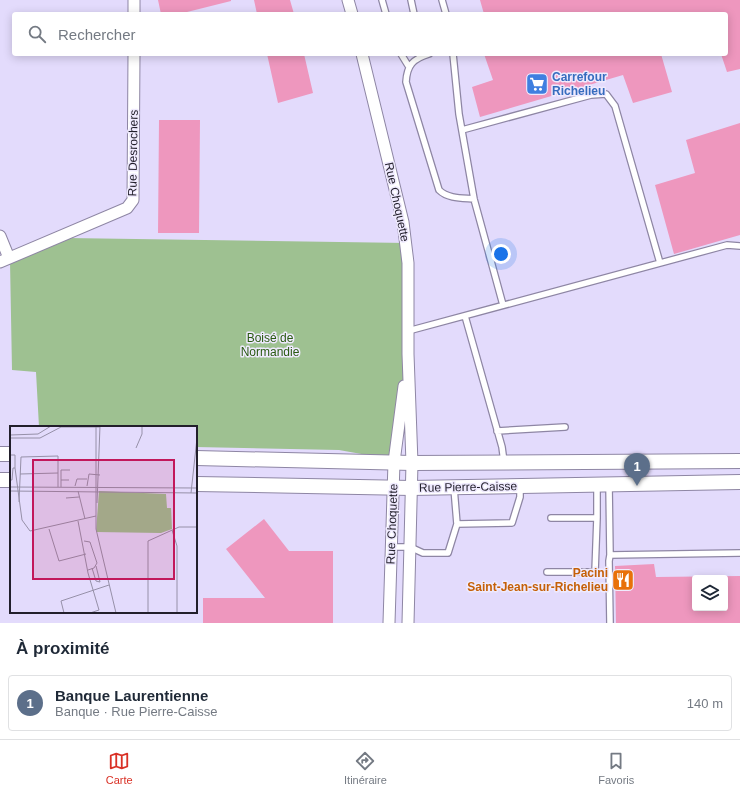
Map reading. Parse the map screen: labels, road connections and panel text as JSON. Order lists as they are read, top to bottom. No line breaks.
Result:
{"streets":{"street":["Rue Desrochers","Rue Choquette","Rue Pierre-Caisse"]},"crossings":[["Rue Choquette","Rue Pierre-Caisse"]],"parks":["Boisé de Normandie"],"places":{"supermarket":["Carrefour Richelieu"],"restaurant":["Pacini Saint-Jean-sur-Richelieu"]},"page":{"search":"Rechercher","pins":"1","heading":"À proximité","list":[{"mark":"1","name":"Banque Laurentienne","note":"Banque · Rue Pierre-Caisse","value":"140 m"}],"nav":["Carte","Itinéraire","Favoris"]}}
